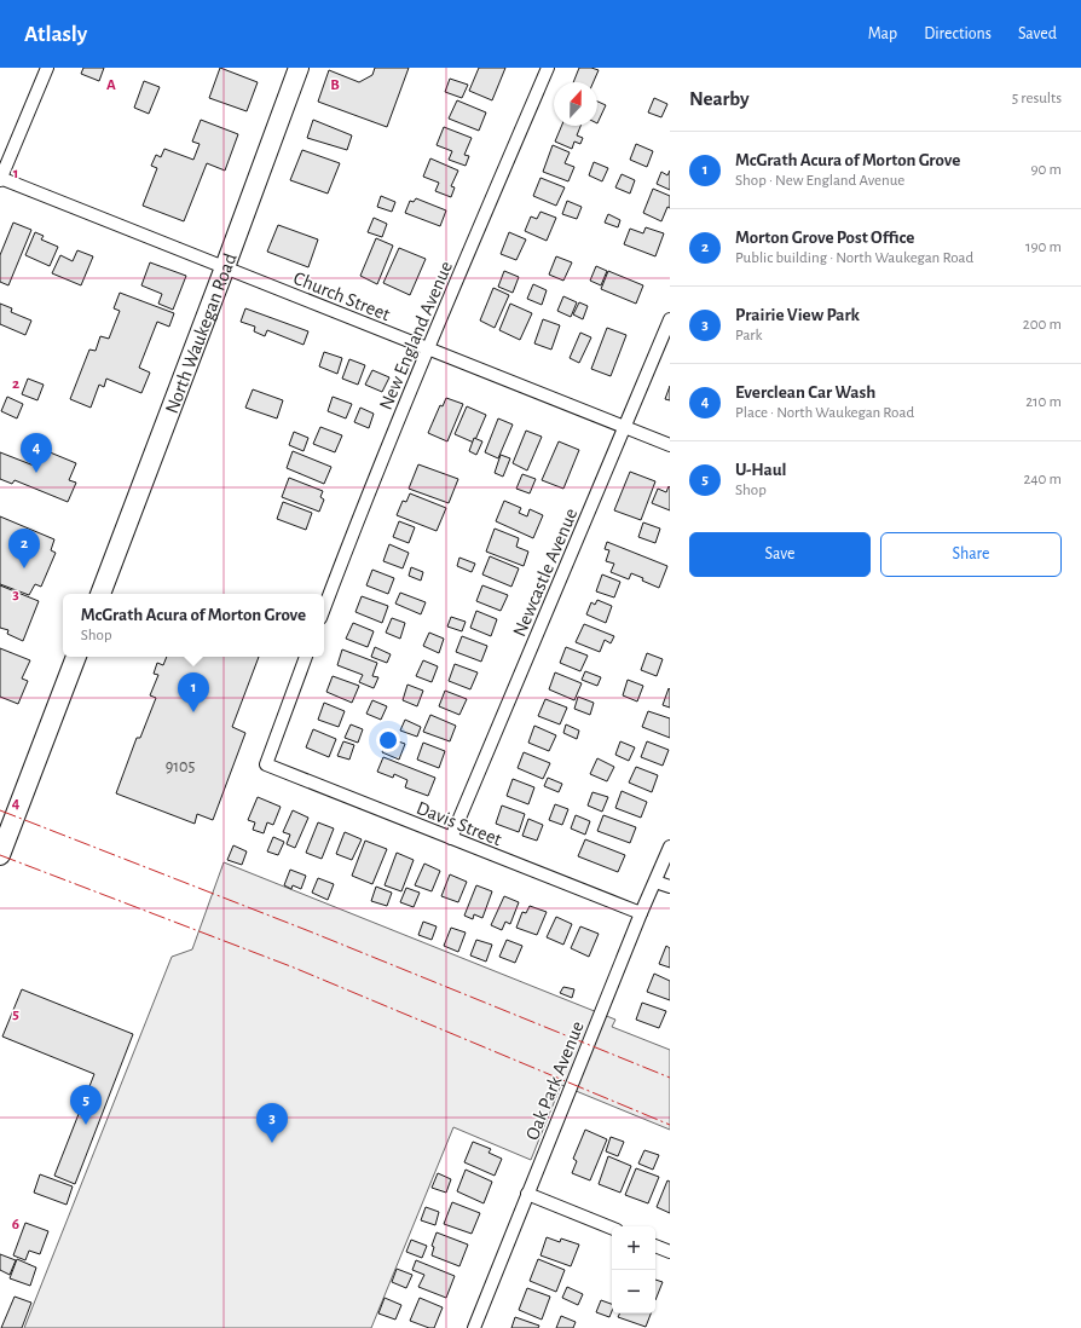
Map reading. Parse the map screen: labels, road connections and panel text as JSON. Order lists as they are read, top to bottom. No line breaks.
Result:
{"streets":{"main road":["North Waukegan Road"],"street":["Church Street","New England Avenue","Newcastle Avenue","Davis Street","Oak Park Avenue"]},"crossings":[["Church Street","North Waukegan Road"],["Church Street","New England Avenue"],["Church Street","Newcastle Avenue"],["Newcastle Avenue","Davis Street"],["Davis Street","Oak Park Avenue"]],"house_numbers":["9105"],"north":"top","page":{"header":"Atlasly","nav":["Map","Directions","Saved"],"heading":["Nearby","5 results"],"list":[{"mark":"1","name":"McGrath Acura of Morton Grove","note":"Shop · New England Avenue","value":"90 m"},{"mark":"2","name":"Morton Grove Post Office","note":"Public building · North Waukegan Road","value":"190 m"},{"mark":"3","name":"Prairie View Park","note":"Park","value":"200 m"},{"mark":"4","name":"Everclean Car Wash","note":"Place · North Waukegan Road","value":"210 m"},{"mark":"5","name":"U-Haul","note":"Shop","value":"240 m"}],"pins":["4","2","1","5","3"],"buttons":["Save","Share"],"popup":["McGrath Acura of Morton Grove","Shop"],"map_buttons":["+","−"]},"grid":{"columns":["A","B"],"rows":["1","2","3","4","5","6"]}}
